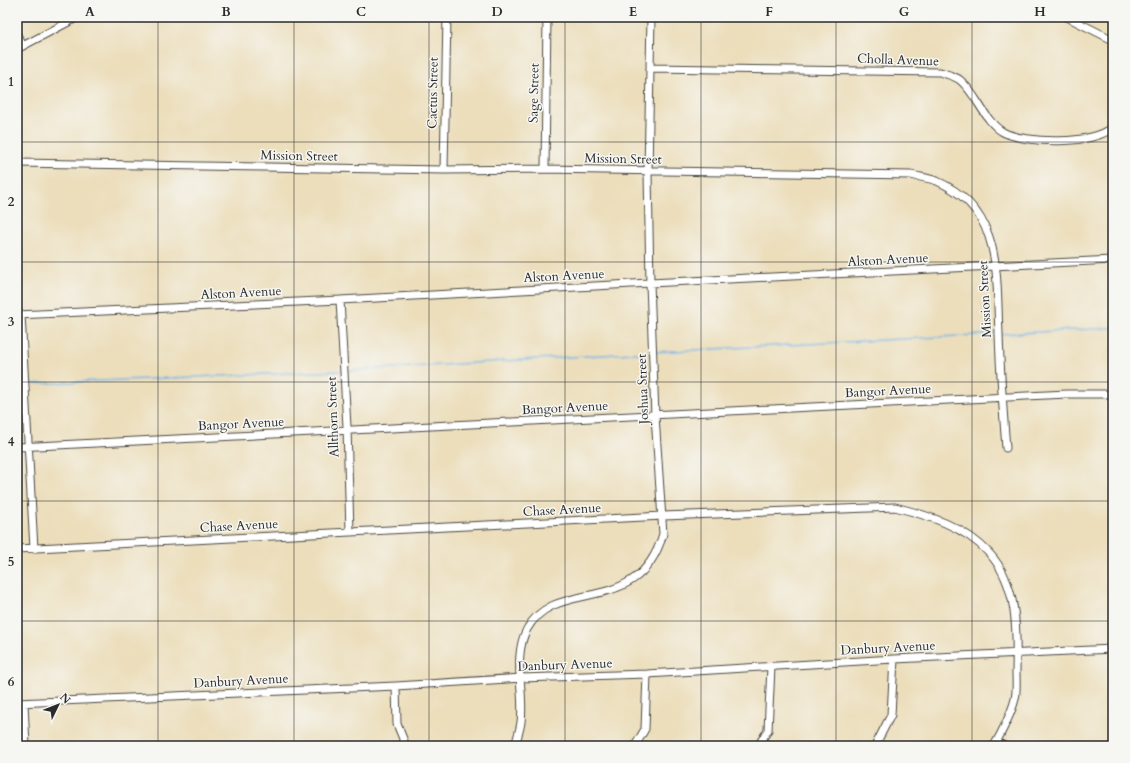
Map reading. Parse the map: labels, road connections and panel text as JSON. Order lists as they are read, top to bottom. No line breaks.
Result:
{"streets":{"street":["Cholla Avenue","Cactus Street","Sage Street","Mission Street","Alston Avenue","Joshua Street","Bangor Avenue","Allthorn Street","Chase Avenue","Danbury Avenue"]},"crossings":[["Cholla Avenue","Joshua Street"],["Cactus Street","Mission Street"],["Sage Street","Mission Street"],["Mission Street","Alston Avenue"],["Mission Street","Joshua Street"],["Mission Street","Bangor Avenue"],["Alston Avenue","Joshua Street"],["Alston Avenue","Allthorn Street"],["Joshua Street","Bangor Avenue"],["Joshua Street","Chase Avenue"],["Joshua Street","Danbury Avenue"],["Bangor Avenue","Allthorn Street"],["Allthorn Street","Chase Avenue"],["Chase Avenue","Danbury Avenue"]],"north":"top right","grid":{"columns":["A","B","C","D","E","F","G","H"],"rows":["1","2","3","4","5","6"]}}
